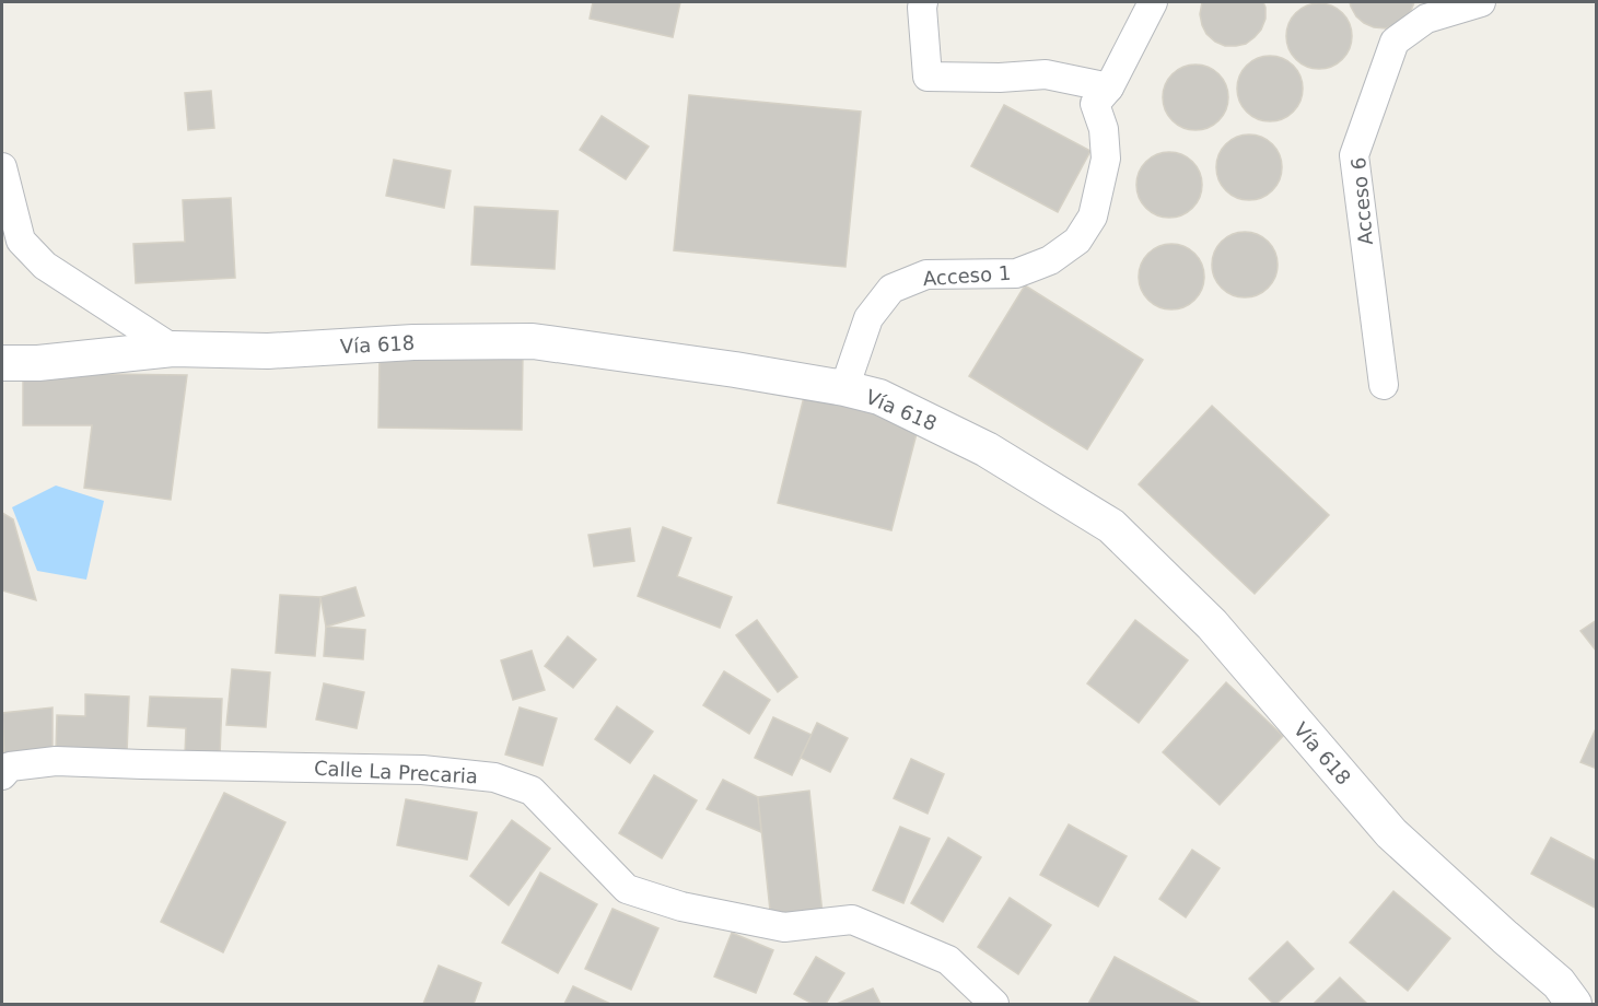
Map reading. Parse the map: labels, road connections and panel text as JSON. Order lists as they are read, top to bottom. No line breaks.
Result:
{"streets":{"street":["Acceso 6","Acceso 1","Vía 618","Calle La Precaria"]},"crossings":[["Acceso 1","Vía 618"]]}
